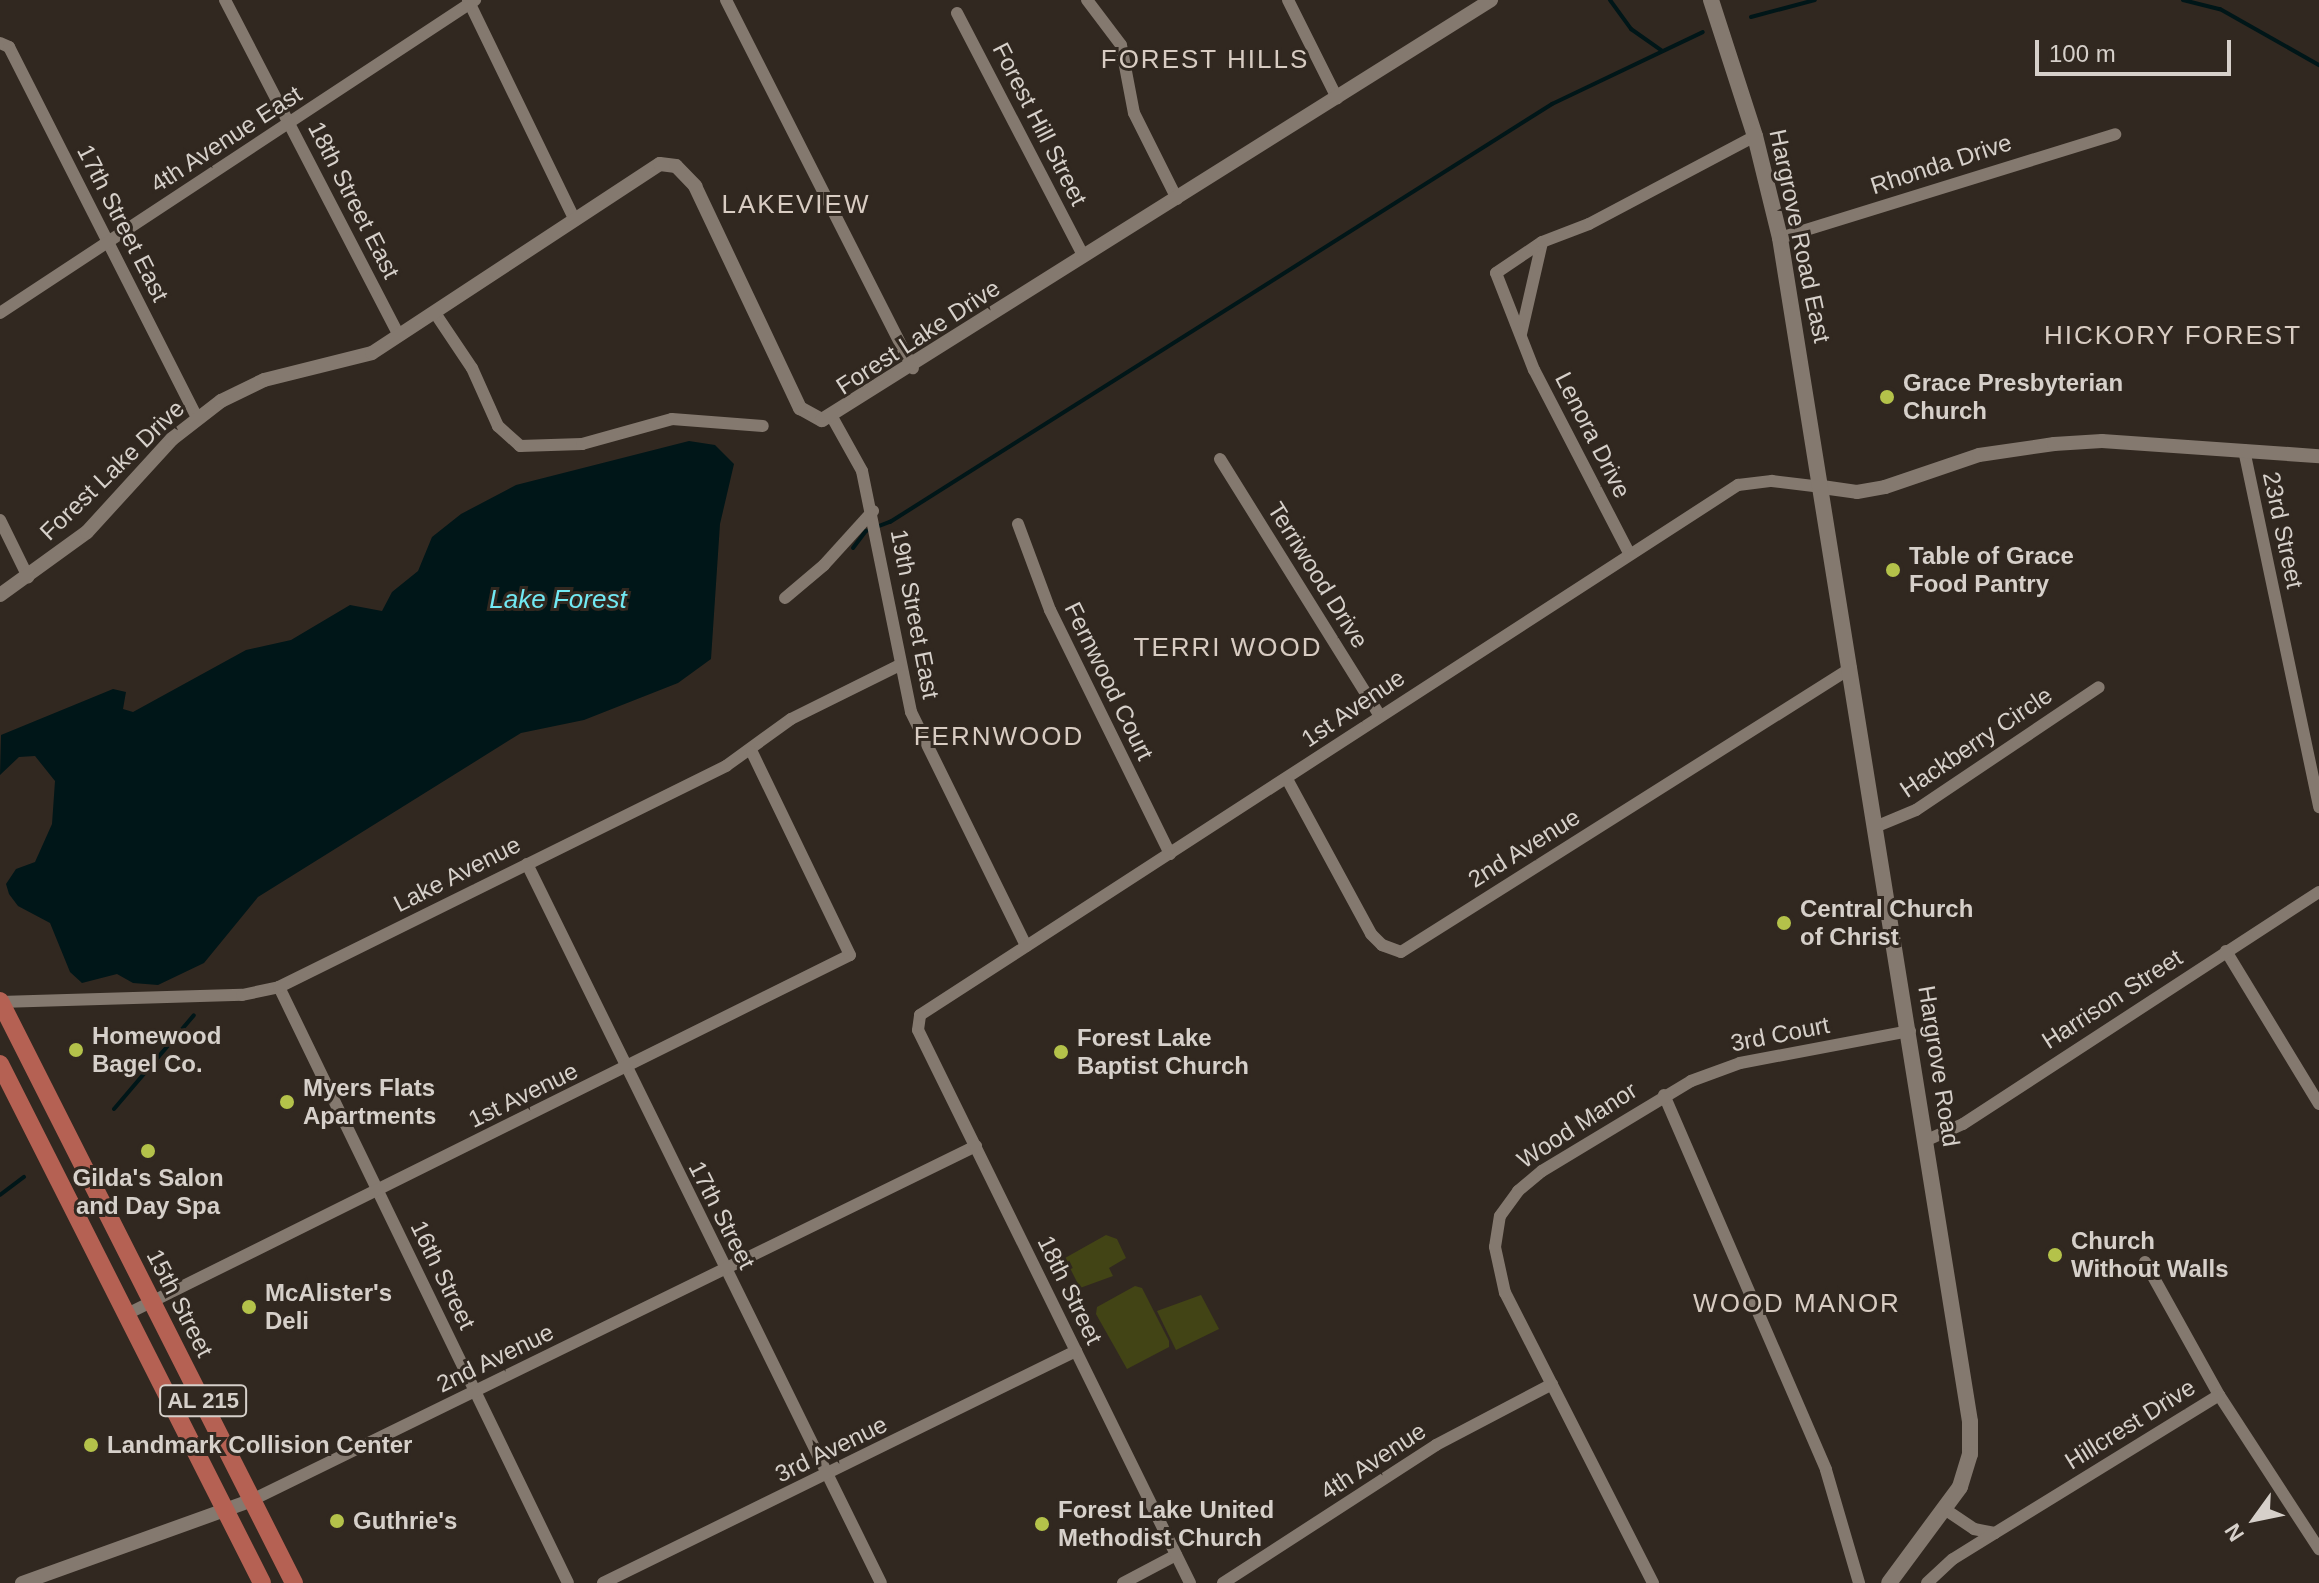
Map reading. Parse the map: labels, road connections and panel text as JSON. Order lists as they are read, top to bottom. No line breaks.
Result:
{"streets":{"main road":["Hargrove Road East","Hargrove Road","15th Street","AL 215"],"street":["Forest Hill Street","4th Avenue East","Rhonda Drive","18th Street East","17th Street East","Forest Lake Drive","Lenora Drive","23rd Street","Terriwood Drive","19th Street East","Fernwood Court","1st Avenue","Hackberry Circle","2nd Avenue","Lake Avenue","Harrison Street","3rd Court","Wood Manor","17th Street","16th Street","18th Street","Hillcrest Drive","3rd Avenue","4th Avenue"]},"crossings":[["Forest Hill Street","Forest Lake Drive"],["4th Avenue East","18th Street East"],["4th Avenue East","17th Street East"],["Rhonda Drive","Hargrove Road East"],["18th Street East","Forest Lake Drive"],["17th Street East","Forest Lake Drive"],["Hargrove Road East","Lenora Drive"],["Hargrove Road East","1st Avenue"],["Hargrove Road East","Hargrove Road"],["Forest Lake Drive","19th Street East"],["Lenora Drive","1st Avenue"],["Terriwood Drive","1st Avenue"],["19th Street East","1st Avenue"],["19th Street East","Lake Avenue"],["Fernwood Court","1st Avenue"],["1st Avenue","2nd Avenue"],["1st Avenue","Lake Avenue"],["1st Avenue","Hargrove Road"],["1st Avenue","17th Street"],["1st Avenue","16th Street"],["1st Avenue","18th Street"],["1st Avenue","15th Street"],["1st Avenue","AL 215"],["Hackberry Circle","Hargrove Road"],["2nd Avenue","Hargrove Road"],["2nd Avenue","17th Street"],["2nd Avenue","16th Street"],["2nd Avenue","18th Street"],["2nd Avenue","15th Street"],["2nd Avenue","AL 215"],["Lake Avenue","17th Street"],["Lake Avenue","16th Street"],["Lake Avenue","15th Street"],["Harrison Street","Hargrove Road"],["3rd Court","Hargrove Road"],["3rd Court","Wood Manor"],["Wood Manor","4th Avenue"],["17th Street","3rd Avenue"],["18th Street","3rd Avenue"]],"districts":["FOREST HILLS","LAKEVIEW","HICKORY FOREST","TERRI WOOD","FERNWOOD","WOOD MANOR"],"water":["Lake Forest"],"places":["Grace Presbyterian Church","Table of Grace Food Pantry","Central Church of Christ","Homewood Bagel Co.","Forest Lake Baptist Church","Myers Flats Apartments","Gilda's Salon and Day Spa","Church Without Walls","McAlister's Deli","Landmark Collision Center","Guthrie's","Forest Lake United Methodist Church"],"scale_bar":"100 m","north":"bottom left"}
